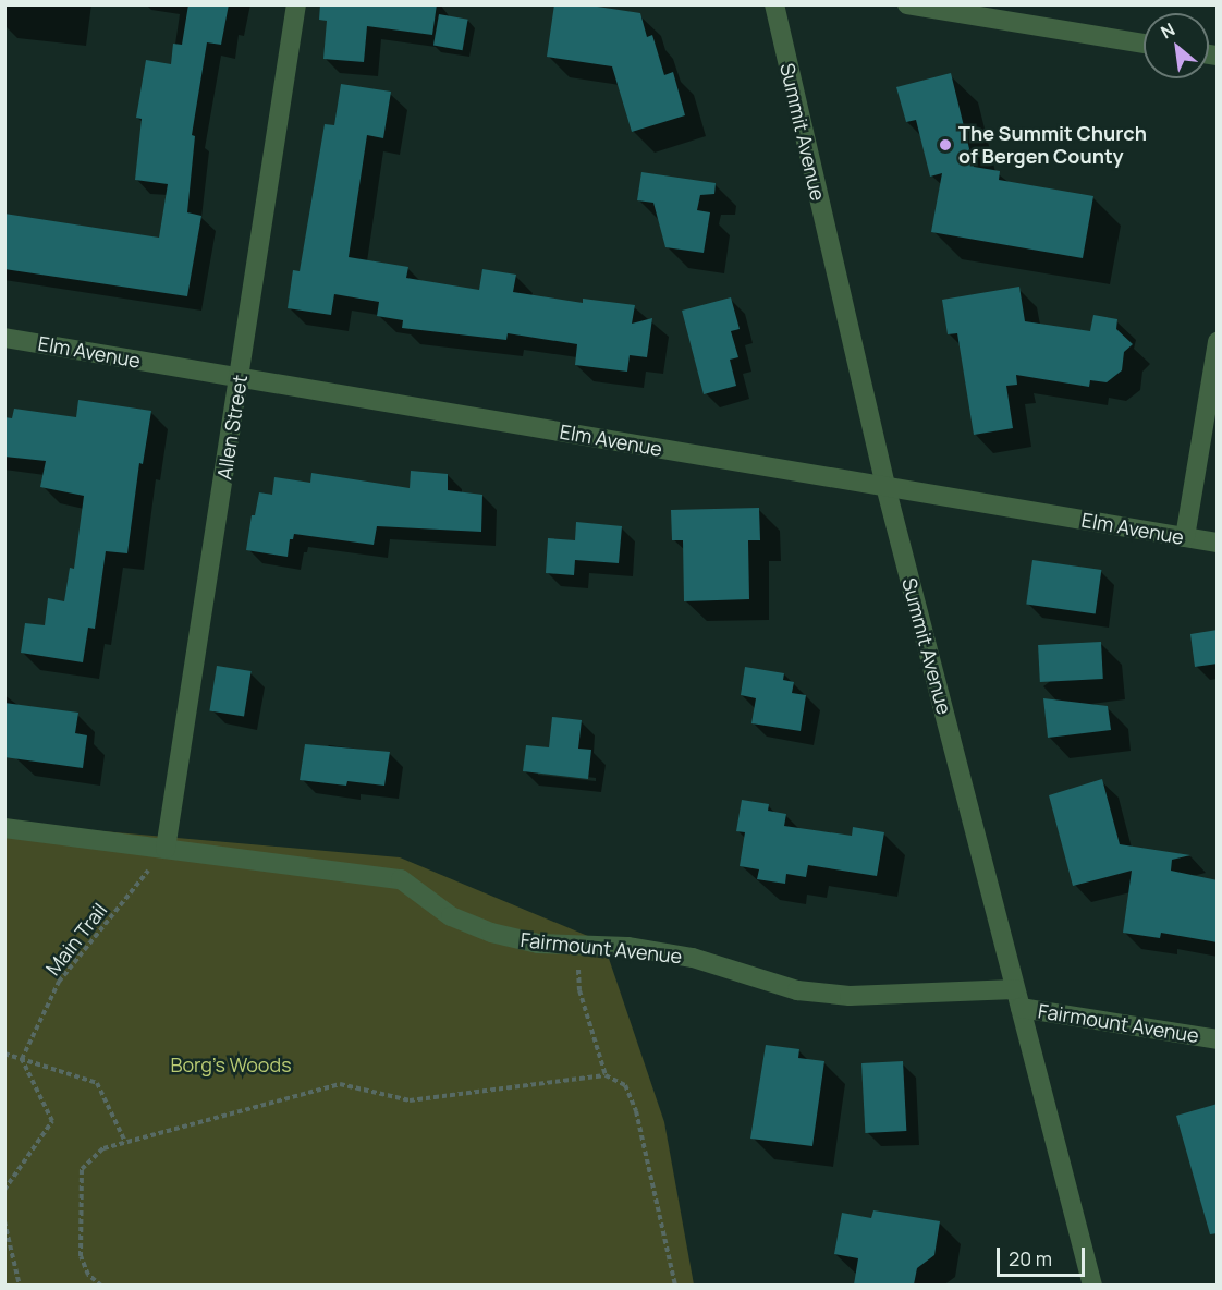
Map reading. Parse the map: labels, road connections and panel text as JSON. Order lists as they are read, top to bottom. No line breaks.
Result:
{"streets":{"street":["Summit Avenue","Elm Avenue","Allen Street","Fairmount Avenue"],"path":["Main Trail"]},"crossings":[["Summit Avenue","Elm Avenue"],["Summit Avenue","Fairmount Avenue"],["Elm Avenue","Allen Street"],["Allen Street","Main Trail"],["Allen Street","Fairmount Avenue"],["Main Trail","Fairmount Avenue"]],"parks":["Borg's Woods"],"places":["The Summit Church of Bergen County"],"scale_bar":"20 m","north":"top left"}
